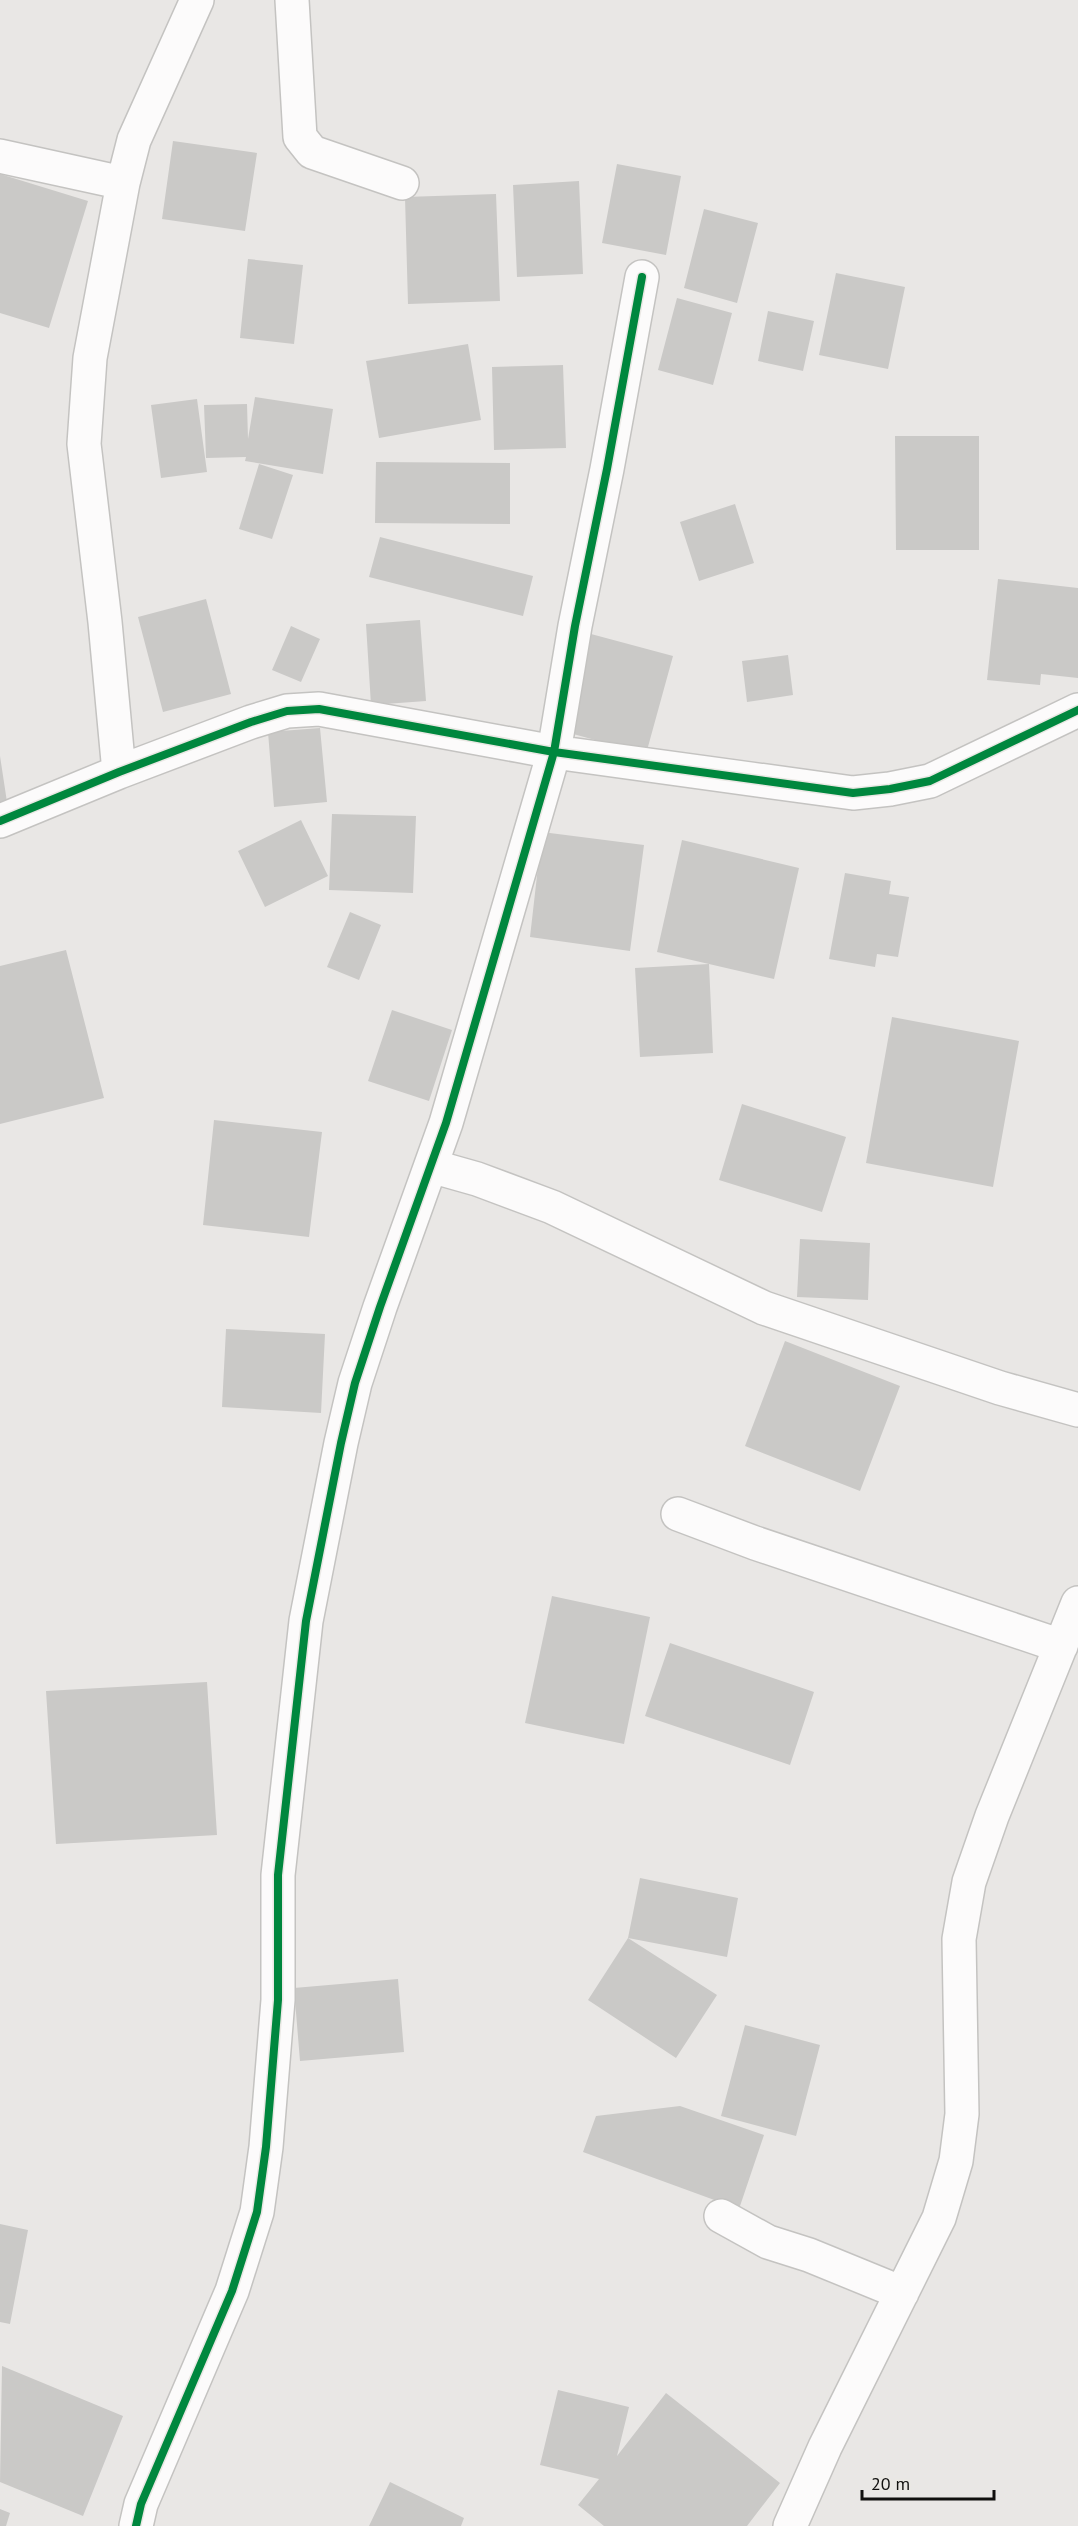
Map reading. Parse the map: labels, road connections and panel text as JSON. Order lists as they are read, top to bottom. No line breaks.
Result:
{"scale_bar":"20 m"}
